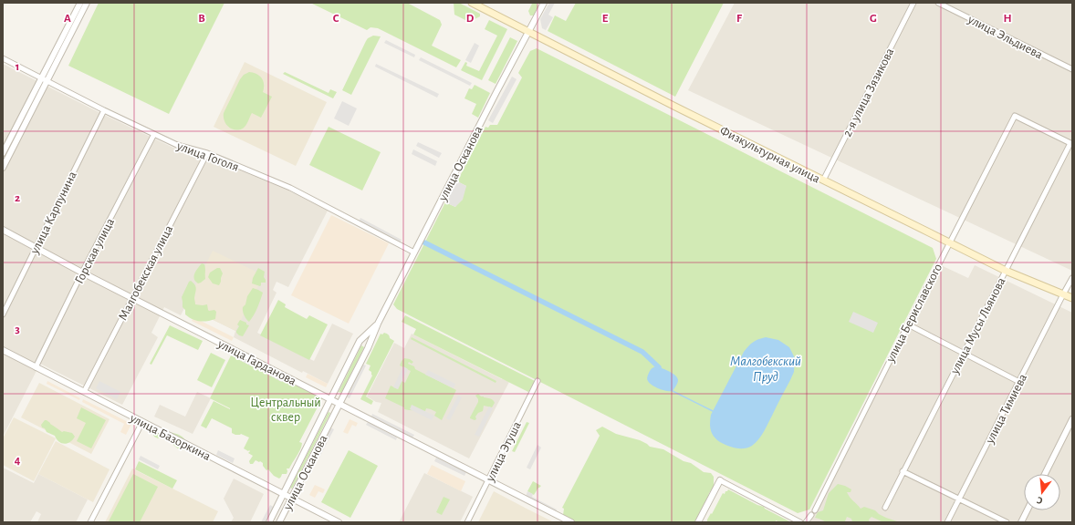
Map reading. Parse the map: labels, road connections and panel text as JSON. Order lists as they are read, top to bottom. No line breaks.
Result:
{"streets":{"main road":["Физкультурная улица"],"street":["улица Эльдиева","2-я улица Зязикова","улица Гоголя","улица Осканова","улица Карпунина","Горская улица","Малгобекская улица","улица Бериславского","улица Мусы Льянова","улица Гарданова","улица Тимиева","улица Базоркина","улица Этуша"]},"crossings":[["2-я улица Зязикова","Физкультурная улица"],["Физкультурная улица","улица Осканова"],["Физкультурная улица","улица Бериславского"],["Физкультурная улица","улица Мусы Льянова"],["Физкультурная улица","улица Тимиева"],["улица Гоголя","улица Осканова"],["улица Гоголя","улица Карпунина"],["улица Гоголя","Горская улица"],["улица Гоголя","Малгобекская улица"],["улица Осканова","улица Гарданова"],["улица Осканова","улица Базоркина"],["улица Карпунина","улица Гарданова"],["Горская улица","улица Гарданова"],["Горская улица","улица Базоркина"],["Малгобекская улица","улица Гарданова"],["Малгобекская улица","улица Базоркина"],["улица Бериславского","улица Мусы Льянова"],["улица Гарданова","улица Этуша"]],"water":["Малгобекский Пруд"],"parks":["Центральный сквер"],"north":"bottom","grid":{"columns":["A","B","C","D","E","F","G","H"],"rows":["1","2","3","4"]}}
